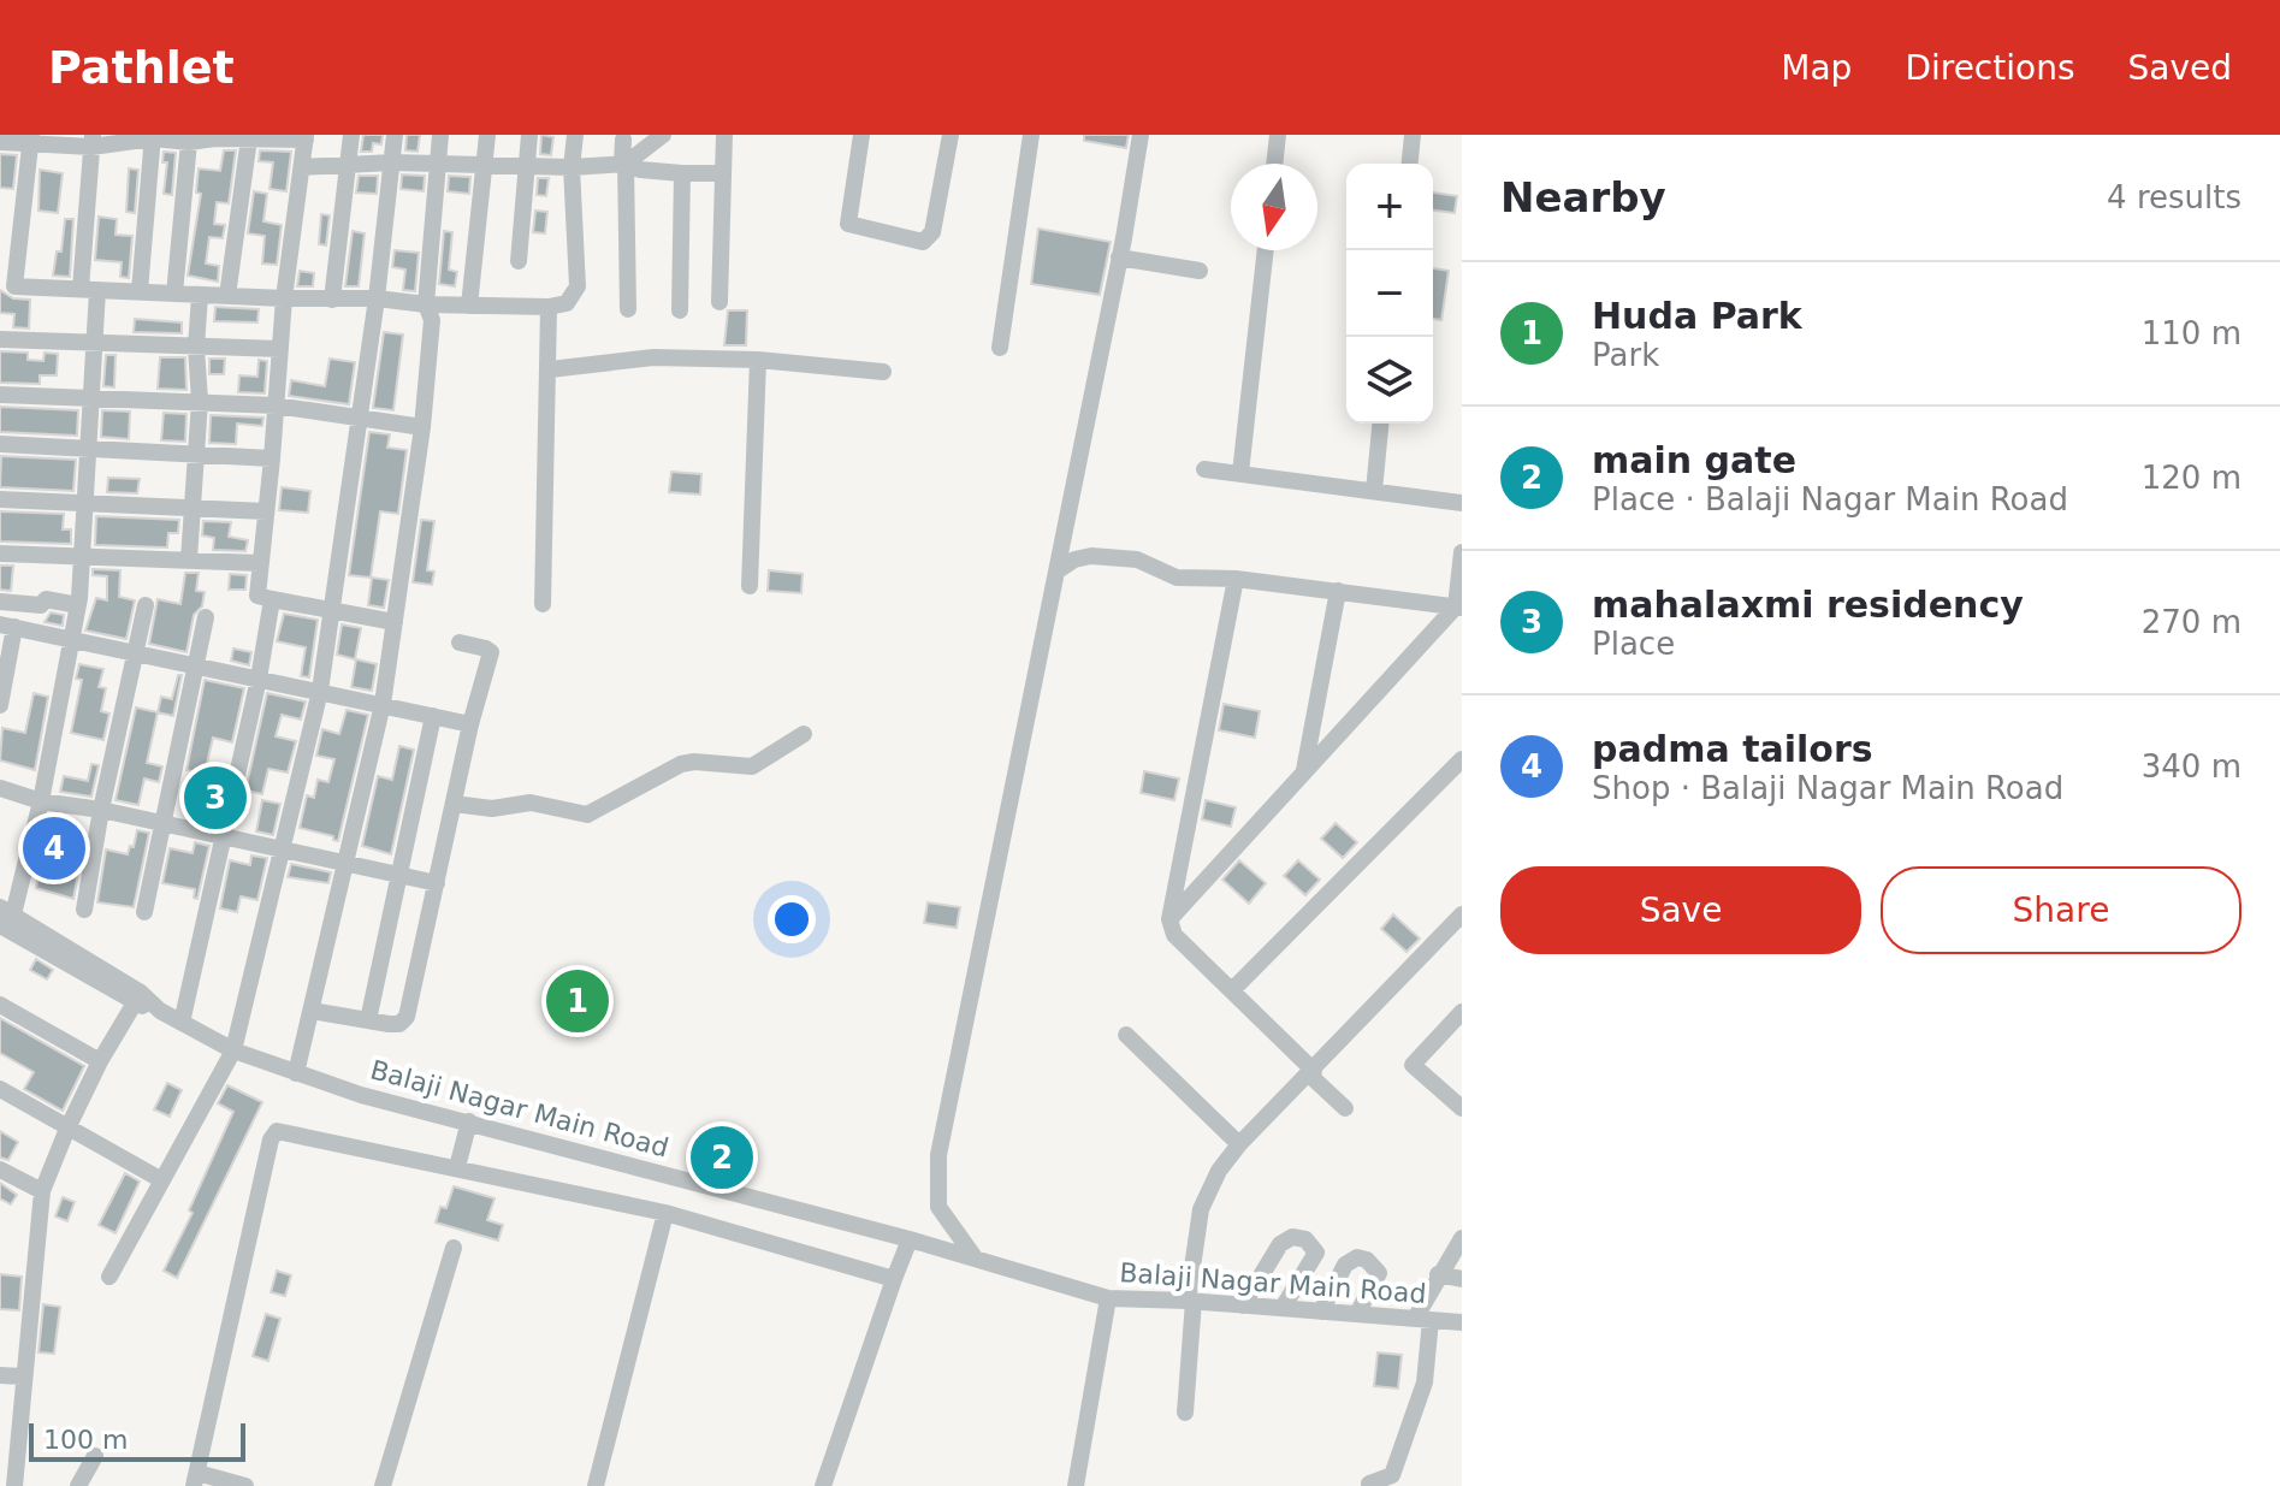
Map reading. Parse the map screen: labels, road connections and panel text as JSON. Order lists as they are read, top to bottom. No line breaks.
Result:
{"streets":{"street":["Balaji Nagar Main Road"]},"scale_bar":"100 m","north":"bottom","page":{"header":"Pathlet","nav":["Map","Directions","Saved"],"heading":["Nearby","4 results"],"map_buttons":["+","−"],"list":[{"mark":"1","name":"Huda Park","note":"Park","value":"110 m"},{"mark":"2","name":"main gate","note":"Place · Balaji Nagar Main Road","value":"120 m"},{"mark":"3","name":"mahalaxmi residency","note":"Place","value":"270 m"},{"mark":"4","name":"padma tailors","note":"Shop · Balaji Nagar Main Road","value":"340 m"}],"pins":["3","4","1","2"],"buttons":["Save","Share"],"scale":"100 m"}}
